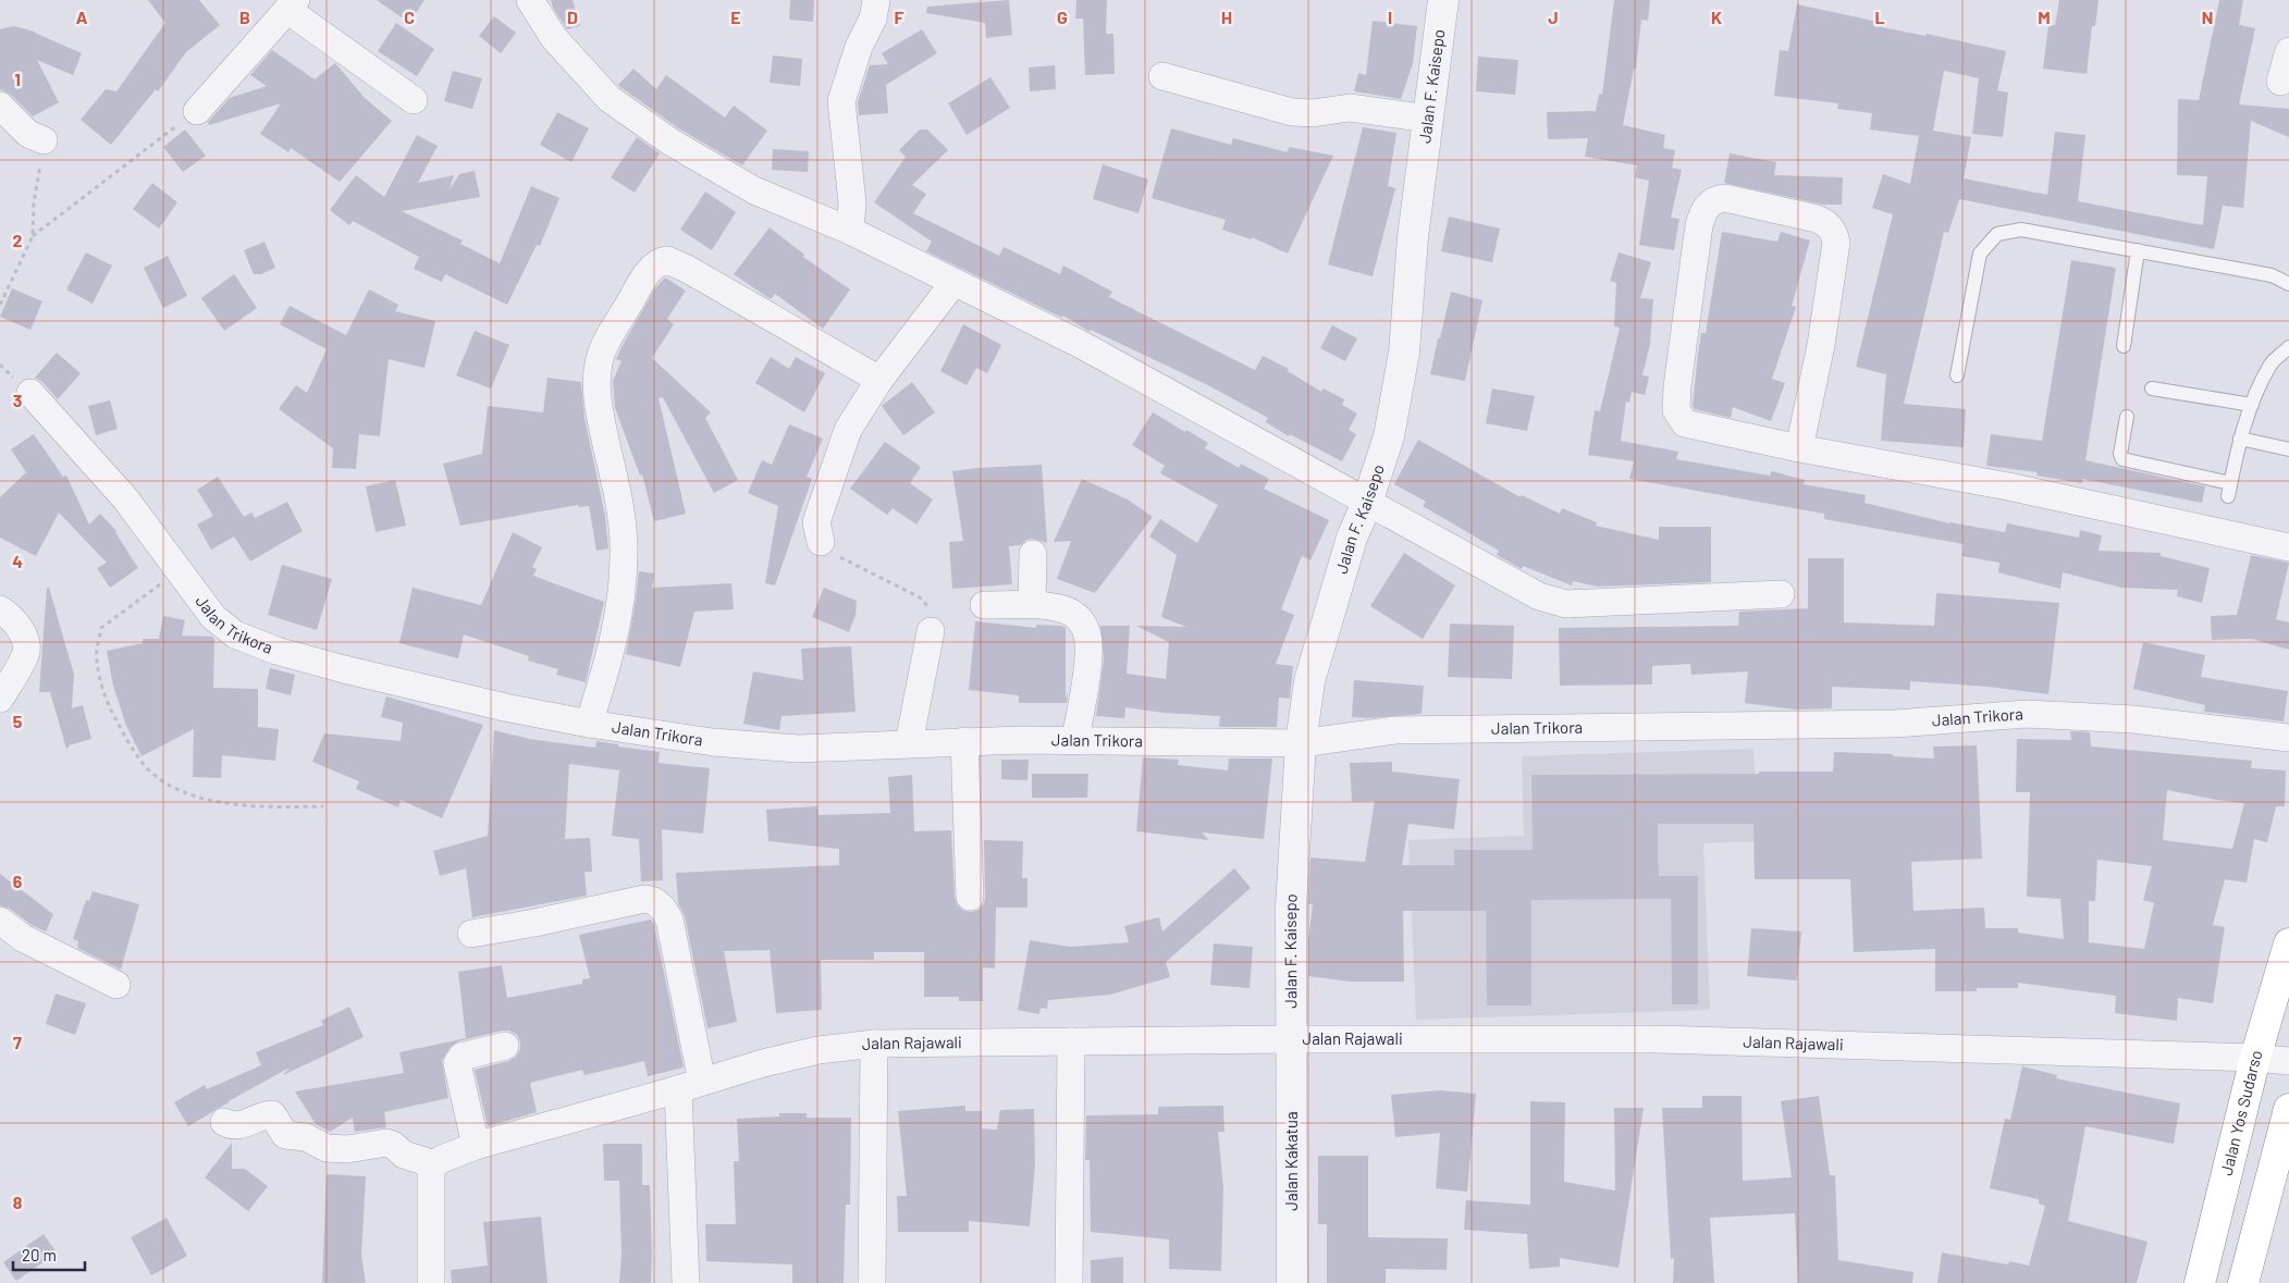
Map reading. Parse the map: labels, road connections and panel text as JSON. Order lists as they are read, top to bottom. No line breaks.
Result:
{"streets":{"highway":["Jalan Yos Sudarso"],"street":["Jalan F. Kaisepo","Jalan Trikora","Jalan Rajawali","Jalan Kakatua"]},"crossings":[["Jalan F. Kaisepo","Jalan Trikora"],["Jalan F. Kaisepo","Jalan Rajawali"],["Jalan F. Kaisepo","Jalan Kakatua"],["Jalan Rajawali","Jalan Yos Sudarso"],["Jalan Rajawali","Jalan Kakatua"]],"scale_bar":"20 m","grid":{"columns":["A","B","C","D","E","F","G","H","I","J","K","L","M","N"],"rows":["1","2","3","4","5","6","7","8"]}}
